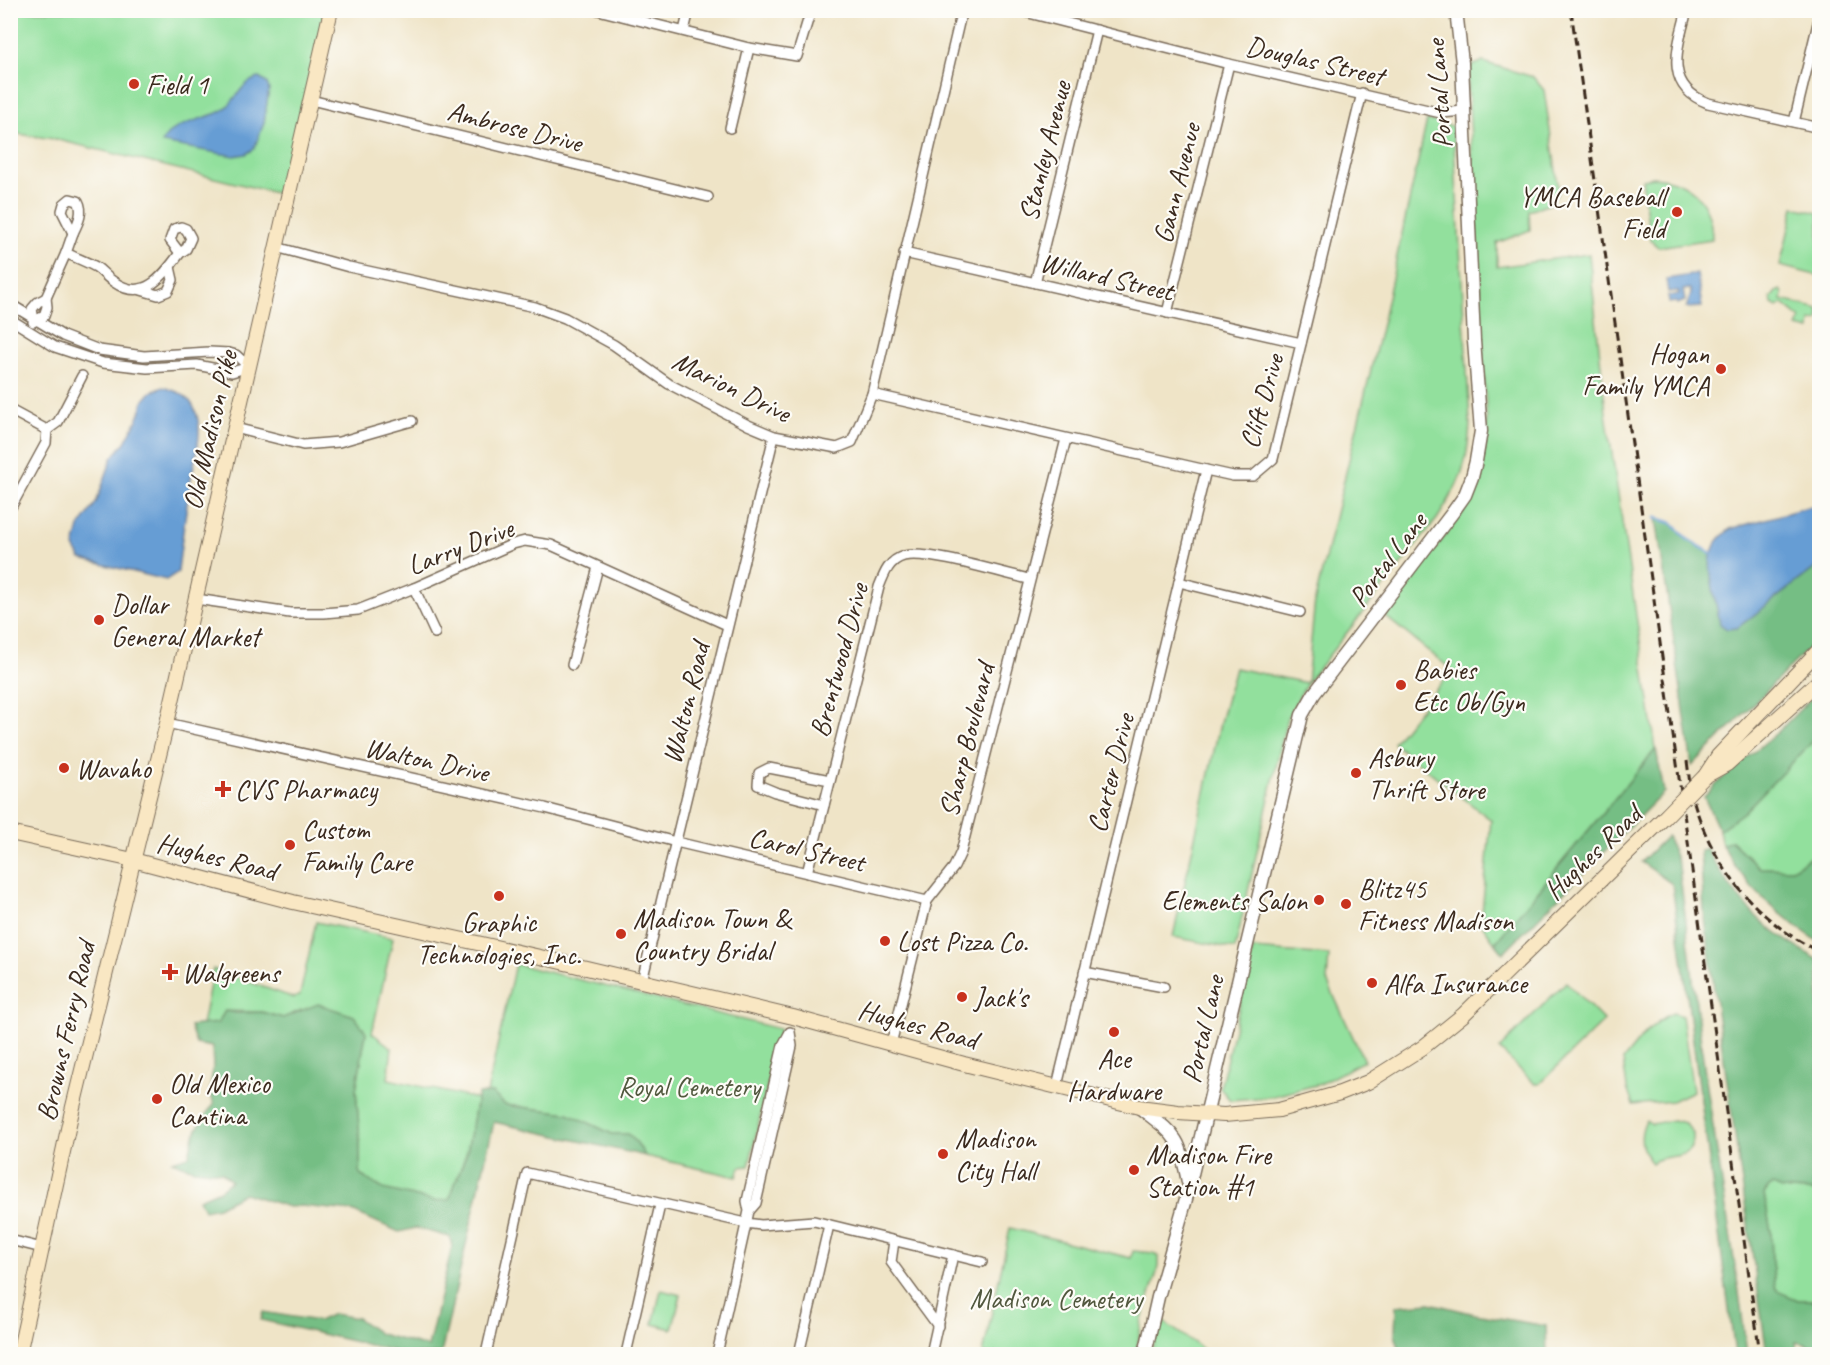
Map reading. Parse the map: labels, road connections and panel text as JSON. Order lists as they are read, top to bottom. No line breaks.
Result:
{"streets":{"main road":["Old Madison Pike","Hughes Road","Browns Ferry Road"],"street":["Douglas Street","Portal Lane","Ambrose Drive","Stanley Avenue","Gann Avenue","Willard Street","Marion Drive","Clift Drive","Larry Drive","Brentwood Drive","Walton Road","Sharp Boulevard","Walton Drive","Carter Drive","Carol Street"]},"crossings":[["Douglas Street","Portal Lane"],["Douglas Street","Stanley Avenue"],["Douglas Street","Gann Avenue"],["Douglas Street","Clift Drive"],["Portal Lane","Hughes Road"],["Ambrose Drive","Old Madison Pike"],["Stanley Avenue","Willard Street"],["Gann Avenue","Willard Street"],["Willard Street","Marion Drive"],["Willard Street","Clift Drive"],["Marion Drive","Clift Drive"],["Marion Drive","Old Madison Pike"],["Marion Drive","Walton Road"],["Clift Drive","Sharp Boulevard"],["Clift Drive","Carter Drive"],["Old Madison Pike","Larry Drive"],["Old Madison Pike","Walton Drive"],["Old Madison Pike","Hughes Road"],["Old Madison Pike","Browns Ferry Road"],["Larry Drive","Walton Road"],["Brentwood Drive","Sharp Boulevard"],["Brentwood Drive","Carol Street"],["Walton Road","Walton Drive"],["Walton Road","Carol Street"],["Walton Road","Hughes Road"],["Sharp Boulevard","Carol Street"],["Sharp Boulevard","Hughes Road"],["Walton Drive","Carol Street"],["Carter Drive","Hughes Road"],["Hughes Road","Browns Ferry Road"]],"parks":["Royal Cemetery","Madison Cemetery"],"places":{"other":["Field 1","YMCA Baseball Field","Hogan Family YMCA","Dollar General Market","Babies Etc Ob/Gyn","Wavaho","Asbury Thrift Store","Custom Family Care","Graphic Technologies, Inc.","Elements Salon","Blitz45 Fitness Madison","Madison Town & Country Bridal","Lost Pizza Co.","Alfa Insurance","Jack's","Ace Hardware","Old Mexico Cantina","Madison City Hall","Madison Fire Station #1"],"health":["CVS Pharmacy","Walgreens"]}}
